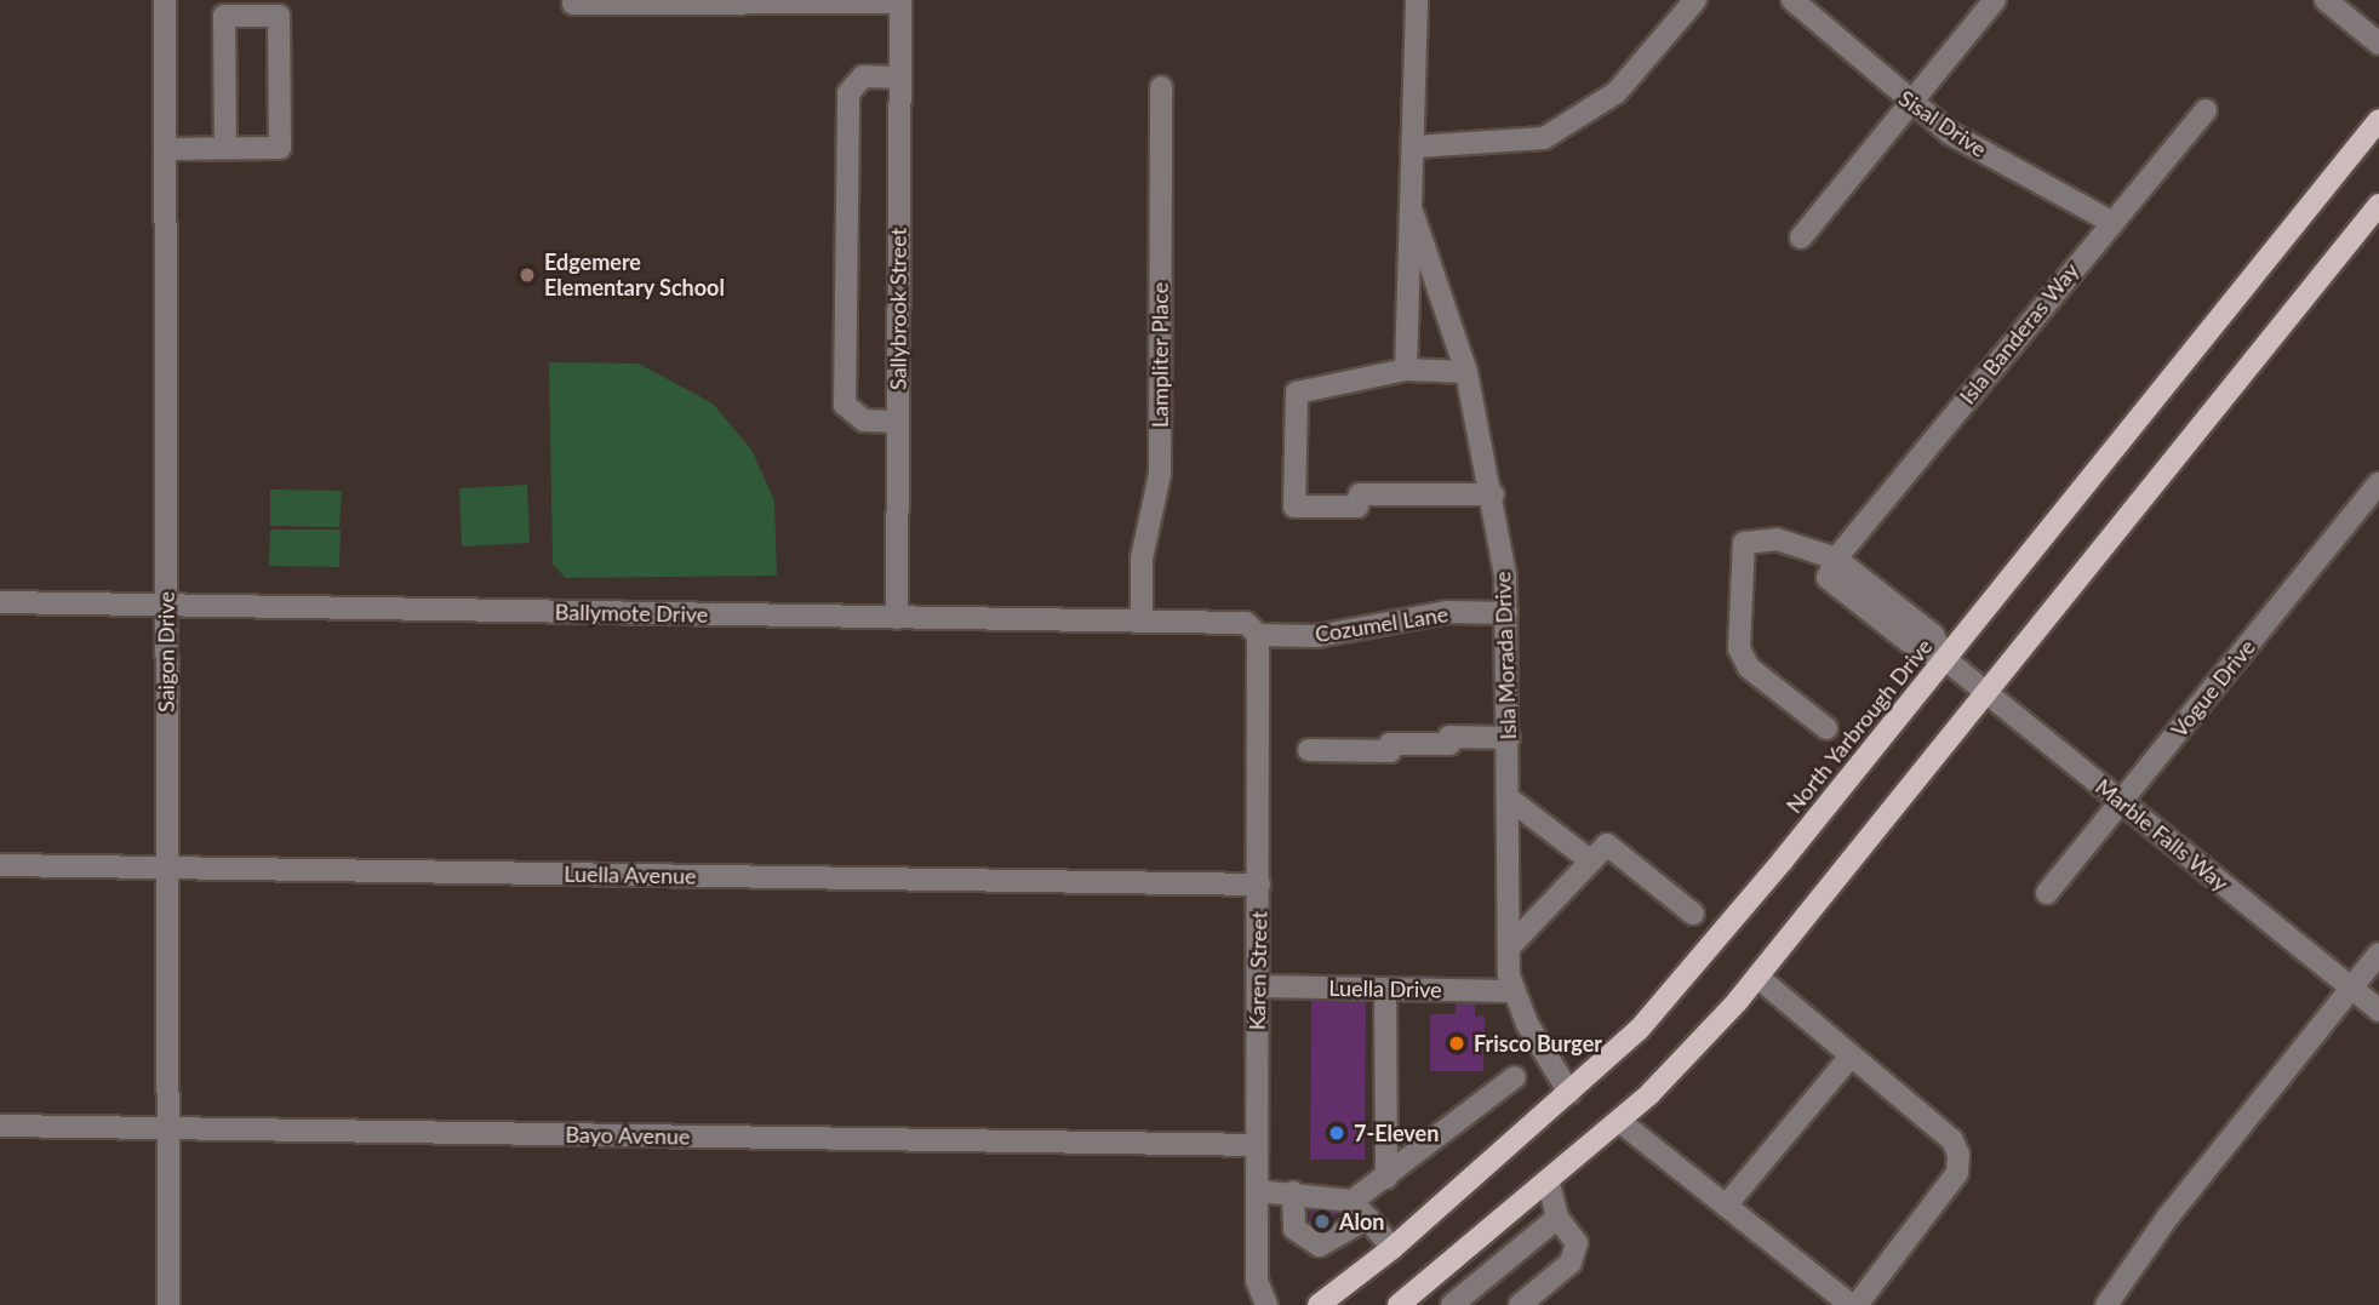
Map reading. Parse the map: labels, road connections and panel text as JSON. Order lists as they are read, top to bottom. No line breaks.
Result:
{"streets":{"main road":["North Yarbrough Drive"],"street":["Sisal Drive","Sallybrook Street","Isla Banderas Way","Lampliter Place","Ballymote Drive","Cozumel Lane","Saigon Drive","Isla Morada Drive","Vogue Drive","Marble Falls Way","Luella Avenue","Karen Street","Luella Drive","Bayo Avenue"]},"crossings":[["Sisal Drive","Isla Banderas Way"],["Sallybrook Street","Ballymote Drive"],["Isla Banderas Way","Marble Falls Way"],["Lampliter Place","Ballymote Drive"],["Ballymote Drive","Cozumel Lane"],["Ballymote Drive","Saigon Drive"],["Ballymote Drive","Karen Street"],["Cozumel Lane","Isla Morada Drive"],["Cozumel Lane","Karen Street"],["Saigon Drive","Luella Avenue"],["Saigon Drive","Bayo Avenue"],["Isla Morada Drive","North Yarbrough Drive"],["Isla Morada Drive","Luella Drive"],["Vogue Drive","Marble Falls Way"],["North Yarbrough Drive","Marble Falls Way"],["Luella Avenue","Karen Street"],["Karen Street","Luella Drive"],["Karen Street","Bayo Avenue"]],"places":["Edgemere Elementary School","Frisco Burger","7-Eleven","Alon"]}
